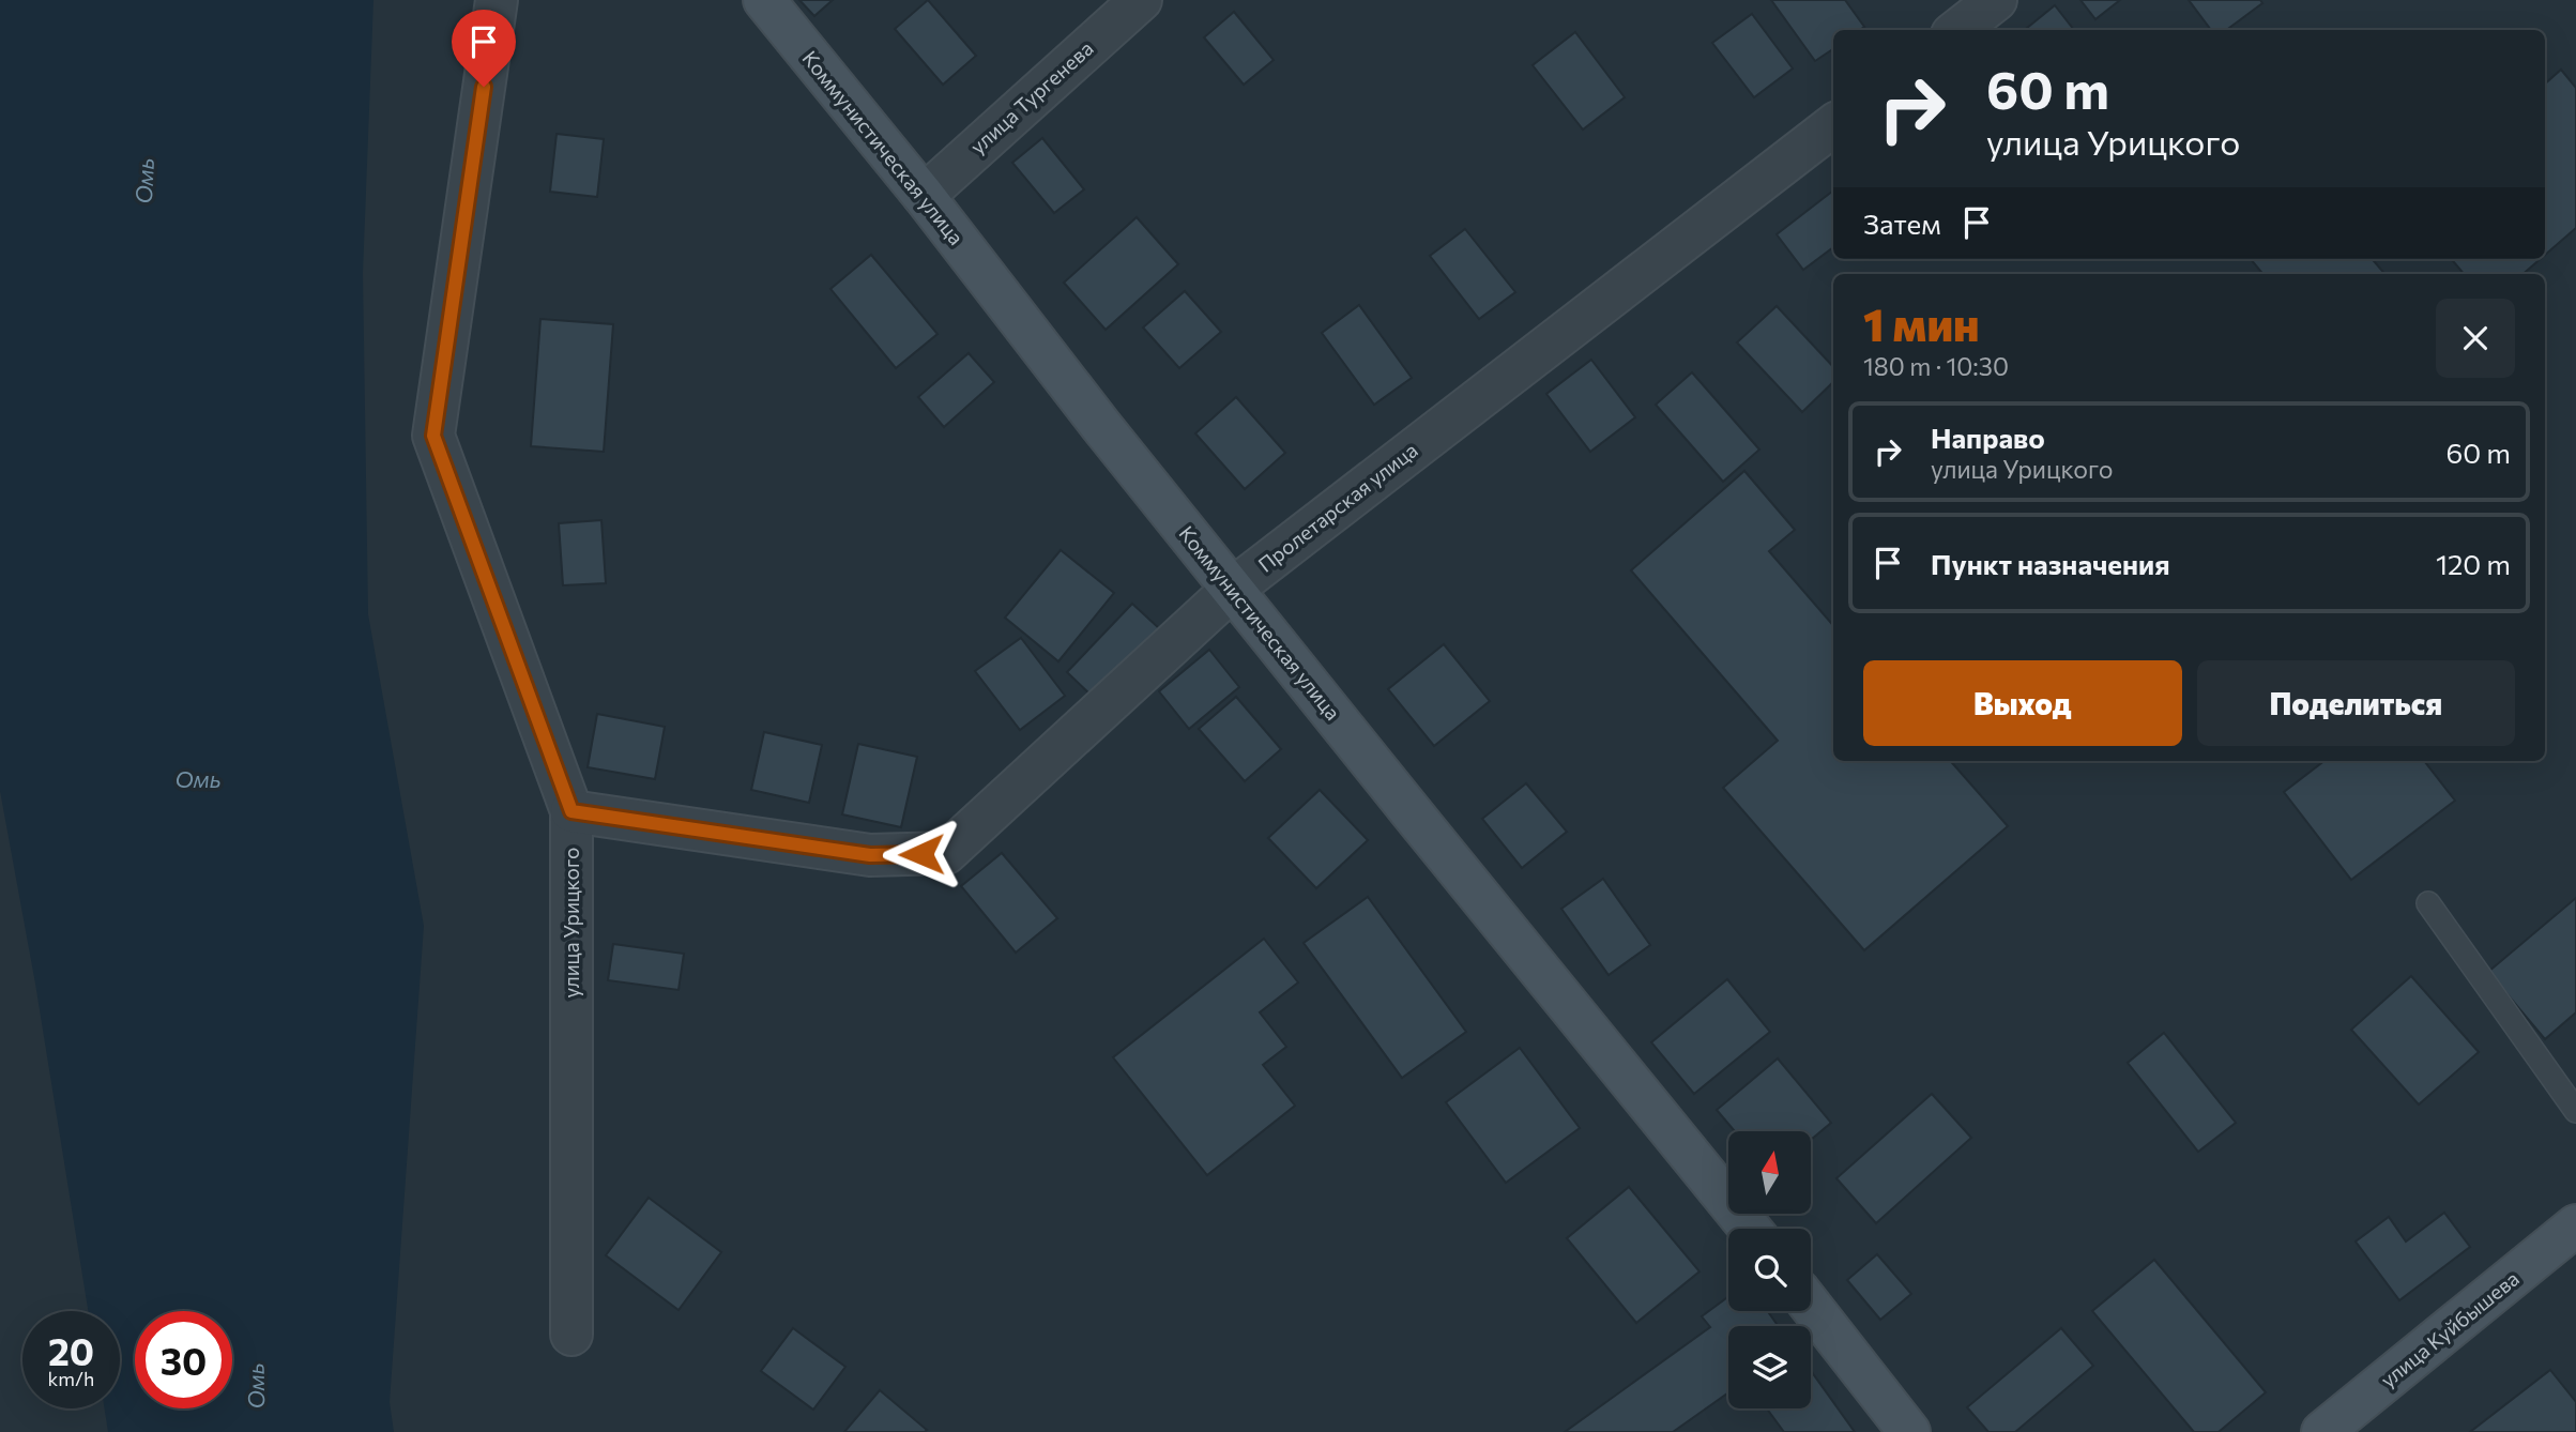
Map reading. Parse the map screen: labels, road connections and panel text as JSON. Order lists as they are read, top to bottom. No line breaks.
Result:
{"streets":{"street":["улица Тургенева","Коммунистическая улица","Пролетарская улица","улица Урицкого","улица Куйбышева"]},"crossings":[["улица Тургенева","Коммунистическая улица"],["Коммунистическая улица","Пролетарская улица"],["Пролетарская улица","улица Урицкого"]],"water":["Омь"],"north":"top","page":{"turn":["60 m","улица Урицкого"],"then":"Затем","heading":["1 мин","180 m · 10:30"],"list":[{"name":"Направо","note":"улица Урицкого","value":"60 m"},{"name":"Пункт назначения","value":"120 m"}],"buttons":["Выход","Поделиться"],"speed":"20 km/h","limit":"30"}}
